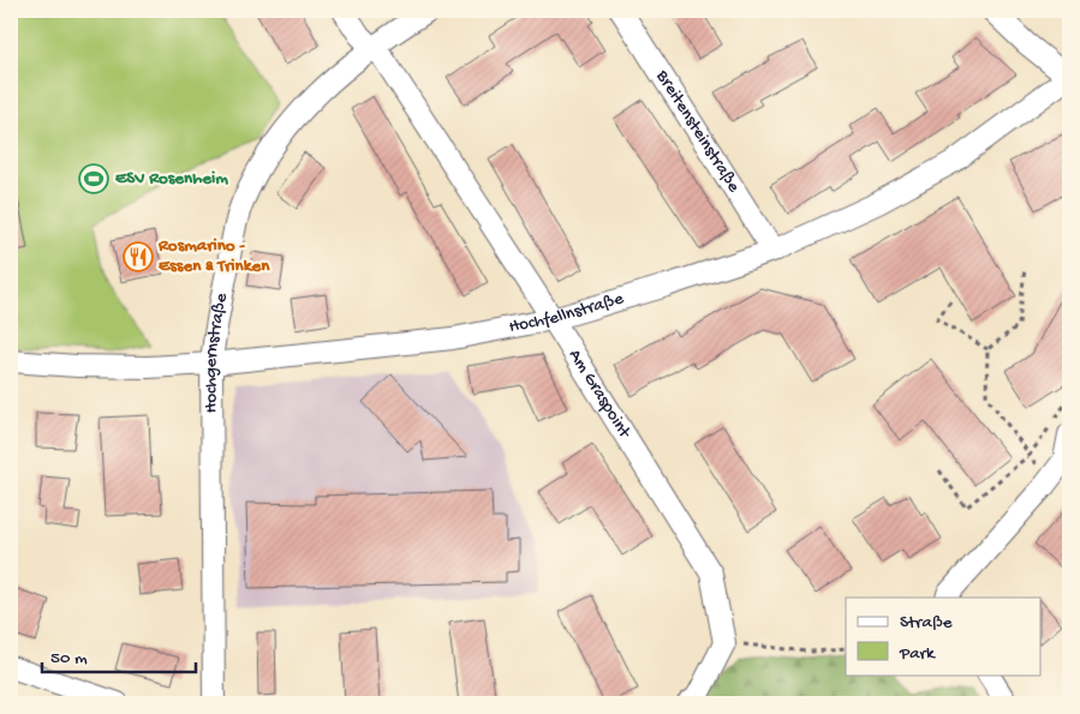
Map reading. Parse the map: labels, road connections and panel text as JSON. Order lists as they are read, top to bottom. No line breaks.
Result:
{"streets":{"street":["Breitensteinstraße","Hochfellnstraße","Hochgernstraße","Am Graspoint"]},"crossings":[["Breitensteinstraße","Hochfellnstraße"],["Hochfellnstraße","Hochgernstraße"],["Hochfellnstraße","Am Graspoint"],["Hochgernstraße","Am Graspoint"]],"places":{"sports":["ESV Rosenheim"],"restaurant":["Rosmarino - Essen & Trinken"]},"legend":["Straße","Park"],"scale_bar":"50 m"}
